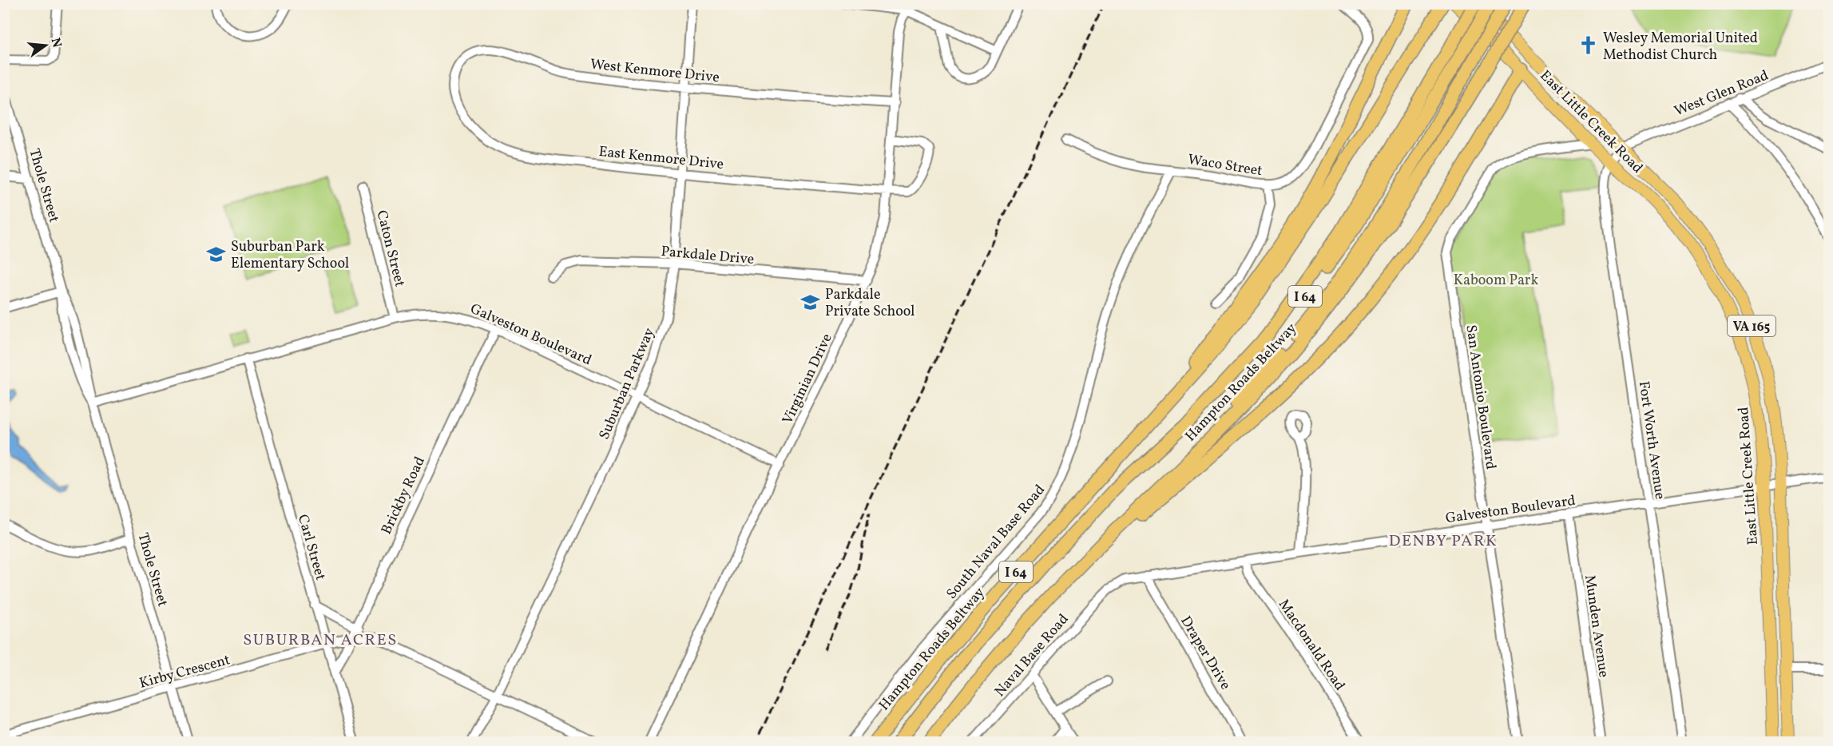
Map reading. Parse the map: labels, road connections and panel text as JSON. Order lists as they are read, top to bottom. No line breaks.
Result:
{"streets":{"highway":["I 64","Hampton Roads Beltway"],"main road":["East Little Creek Road","VA 165"],"street":["West Kenmore Drive","West Glen Road","East Kenmore Drive","Waco Street","Thole Street","Caton Street","Parkdale Drive","Galveston Boulevard","Virginian Drive","Suburban Parkway","San Antonio Boulevard","Fort Worth Avenue","Brickby Road","South Naval Base Road","Carl Street","Munden Avenue","Macdonald Road","Draper Drive","Naval Base Road","Kirby Crescent"]},"crossings":[["West Kenmore Drive","East Kenmore Drive"],["West Kenmore Drive","Virginian Drive"],["West Kenmore Drive","Suburban Parkway"],["West Glen Road","East Little Creek Road"],["East Little Creek Road","Galveston Boulevard"],["East Little Creek Road","San Antonio Boulevard"],["East Little Creek Road","Fort Worth Avenue"],["East Kenmore Drive","Virginian Drive"],["East Kenmore Drive","Suburban Parkway"],["Waco Street","South Naval Base Road"],["Thole Street","Galveston Boulevard"],["Thole Street","Kirby Crescent"],["Caton Street","Galveston Boulevard"],["Parkdale Drive","Virginian Drive"],["Parkdale Drive","Suburban Parkway"],["Galveston Boulevard","Virginian Drive"],["Galveston Boulevard","Suburban Parkway"],["Galveston Boulevard","San Antonio Boulevard"],["Galveston Boulevard","Fort Worth Avenue"],["Galveston Boulevard","Brickby Road"],["Galveston Boulevard","Carl Street"],["Galveston Boulevard","Munden Avenue"],["Galveston Boulevard","Macdonald Road"],["Galveston Boulevard","Draper Drive"],["Galveston Boulevard","Naval Base Road"],["Suburban Parkway","Kirby Crescent"],["Brickby Road","Carl Street"],["Brickby Road","Kirby Crescent"],["Carl Street","Kirby Crescent"]],"districts":["DENBY PARK","SUBURBAN ACRES"],"parks":["Kaboom Park"],"places":{"church":["Wesley Memorial United Methodist Church"],"school or university":["Suburban Park Elementary School","Parkdale Private School"]},"north":"right"}
